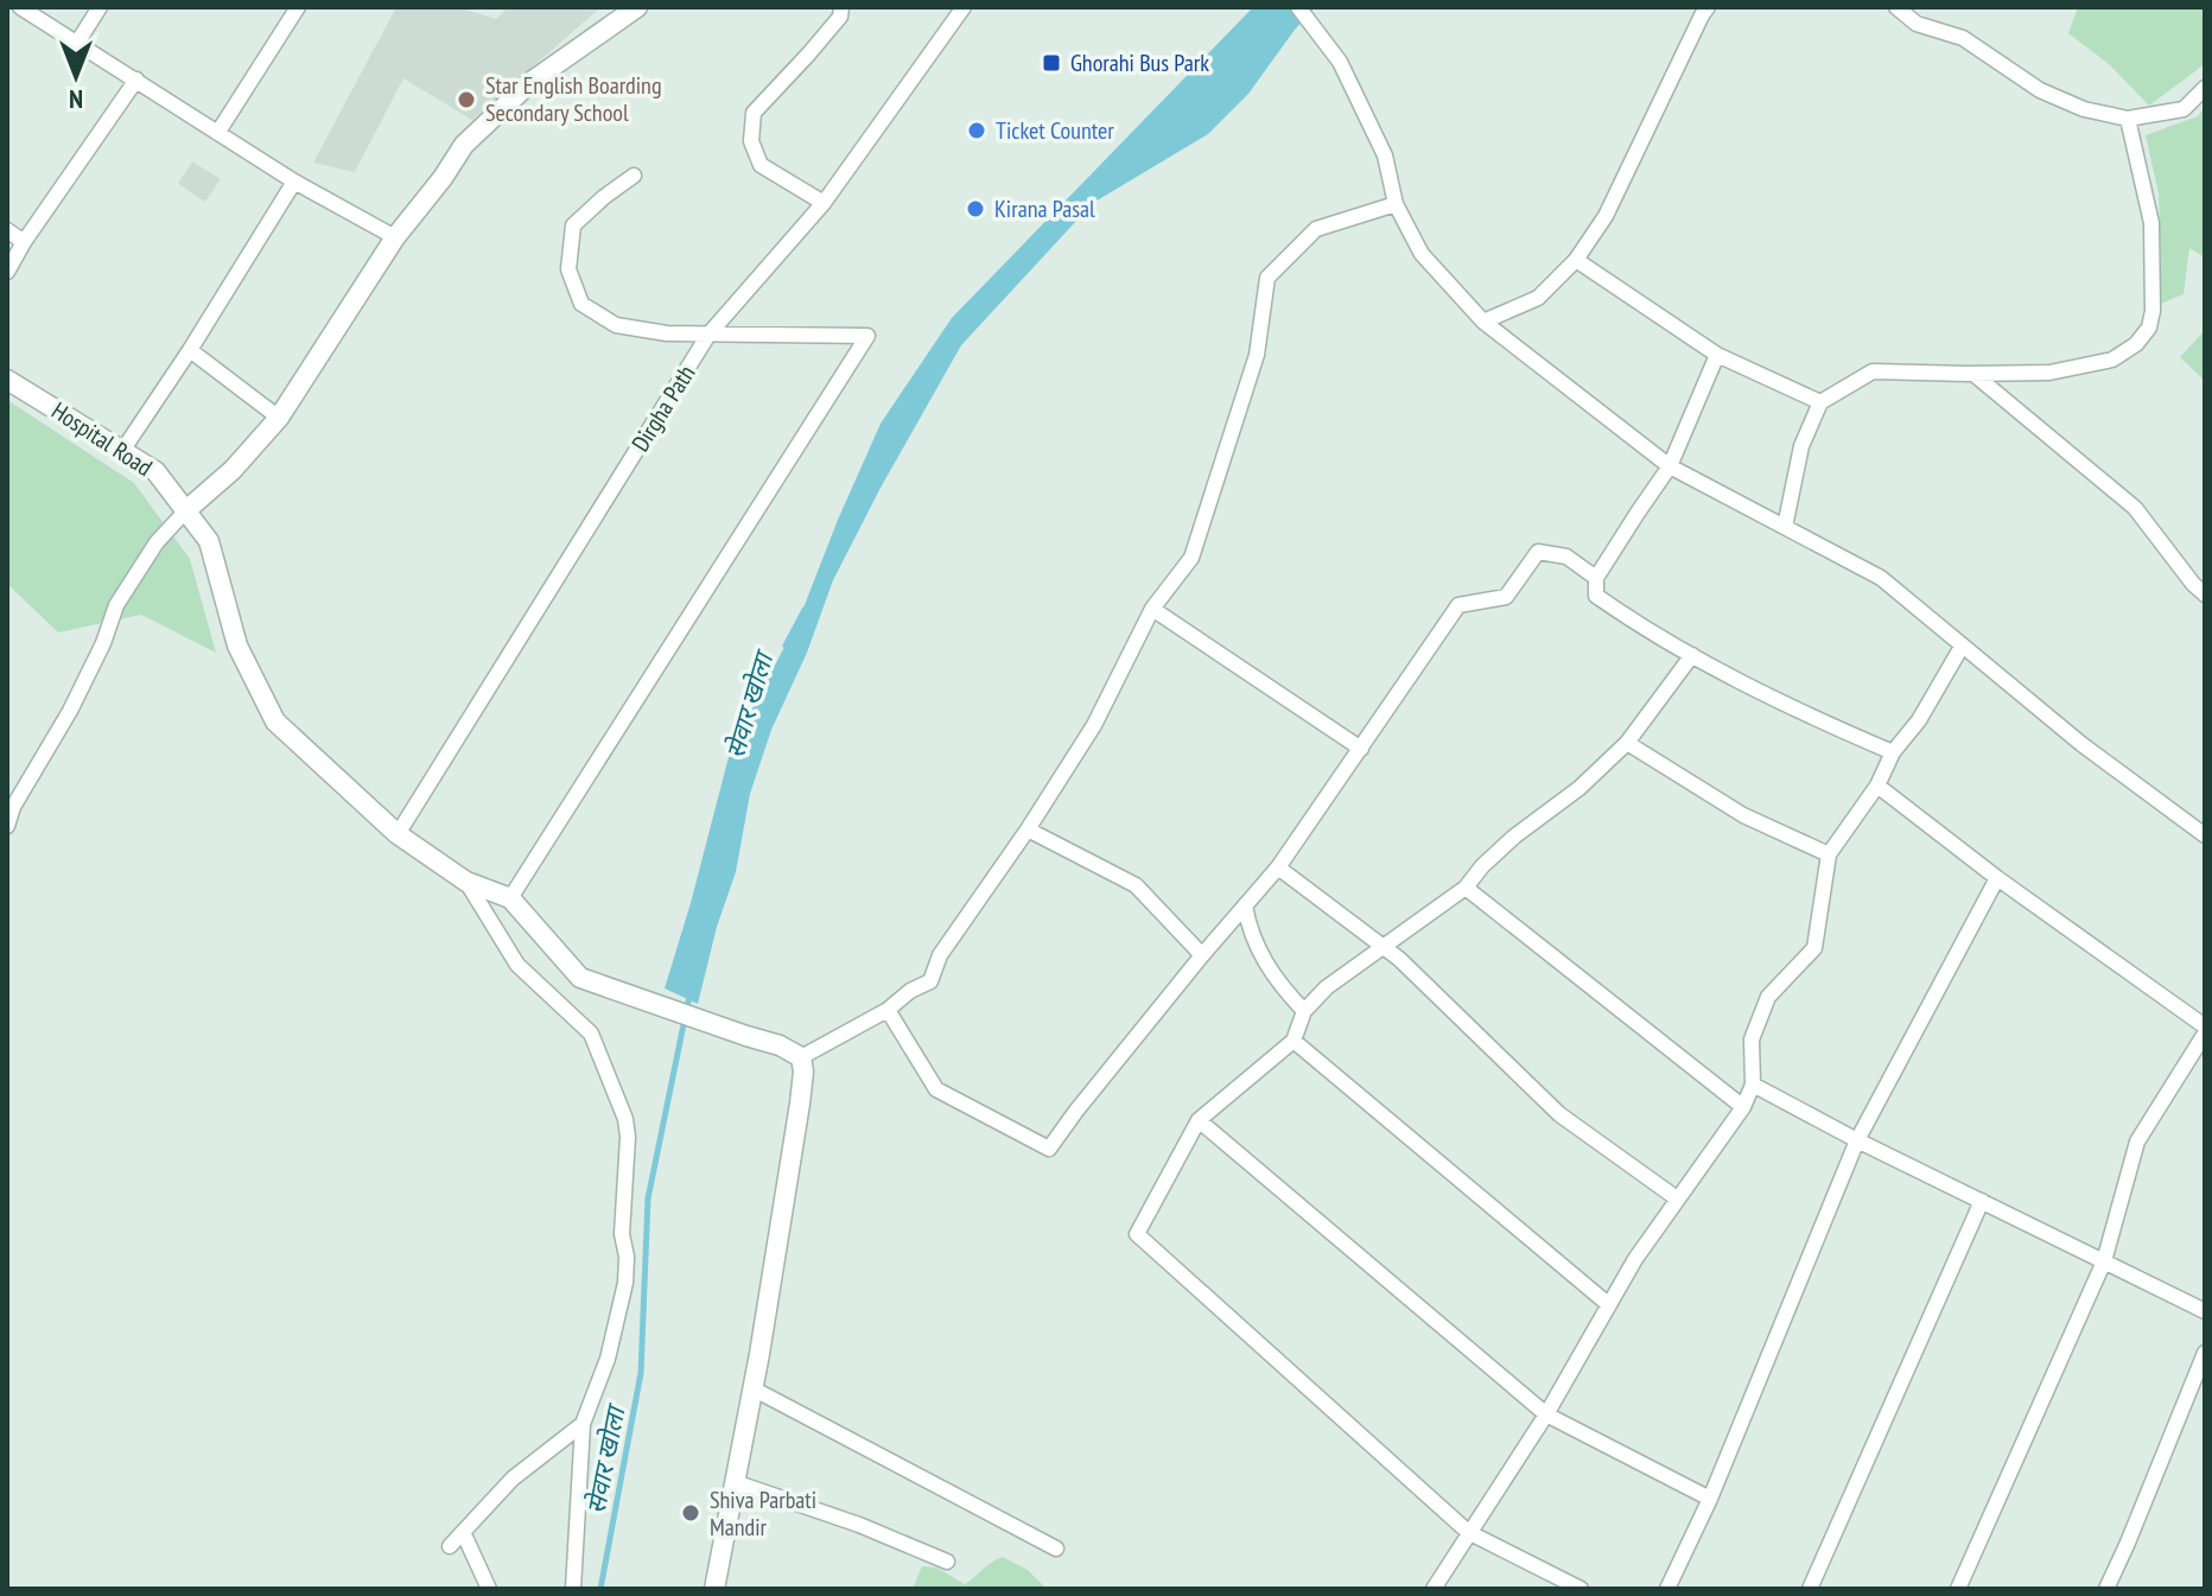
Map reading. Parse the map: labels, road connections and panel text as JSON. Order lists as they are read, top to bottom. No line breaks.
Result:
{"streets":{"street":["Dirgha Path","Hospital Road"]},"crossings":[["Dirgha Path","Hospital Road"]],"water":["सेवार खोला"],"places":{"transit":["Ghorahi Bus Park"],"other":["Star English Boarding Secondary School","Ticket Counter","Kirana Pasal","Shiva Parbati Mandir"]},"north":"bottom"}
